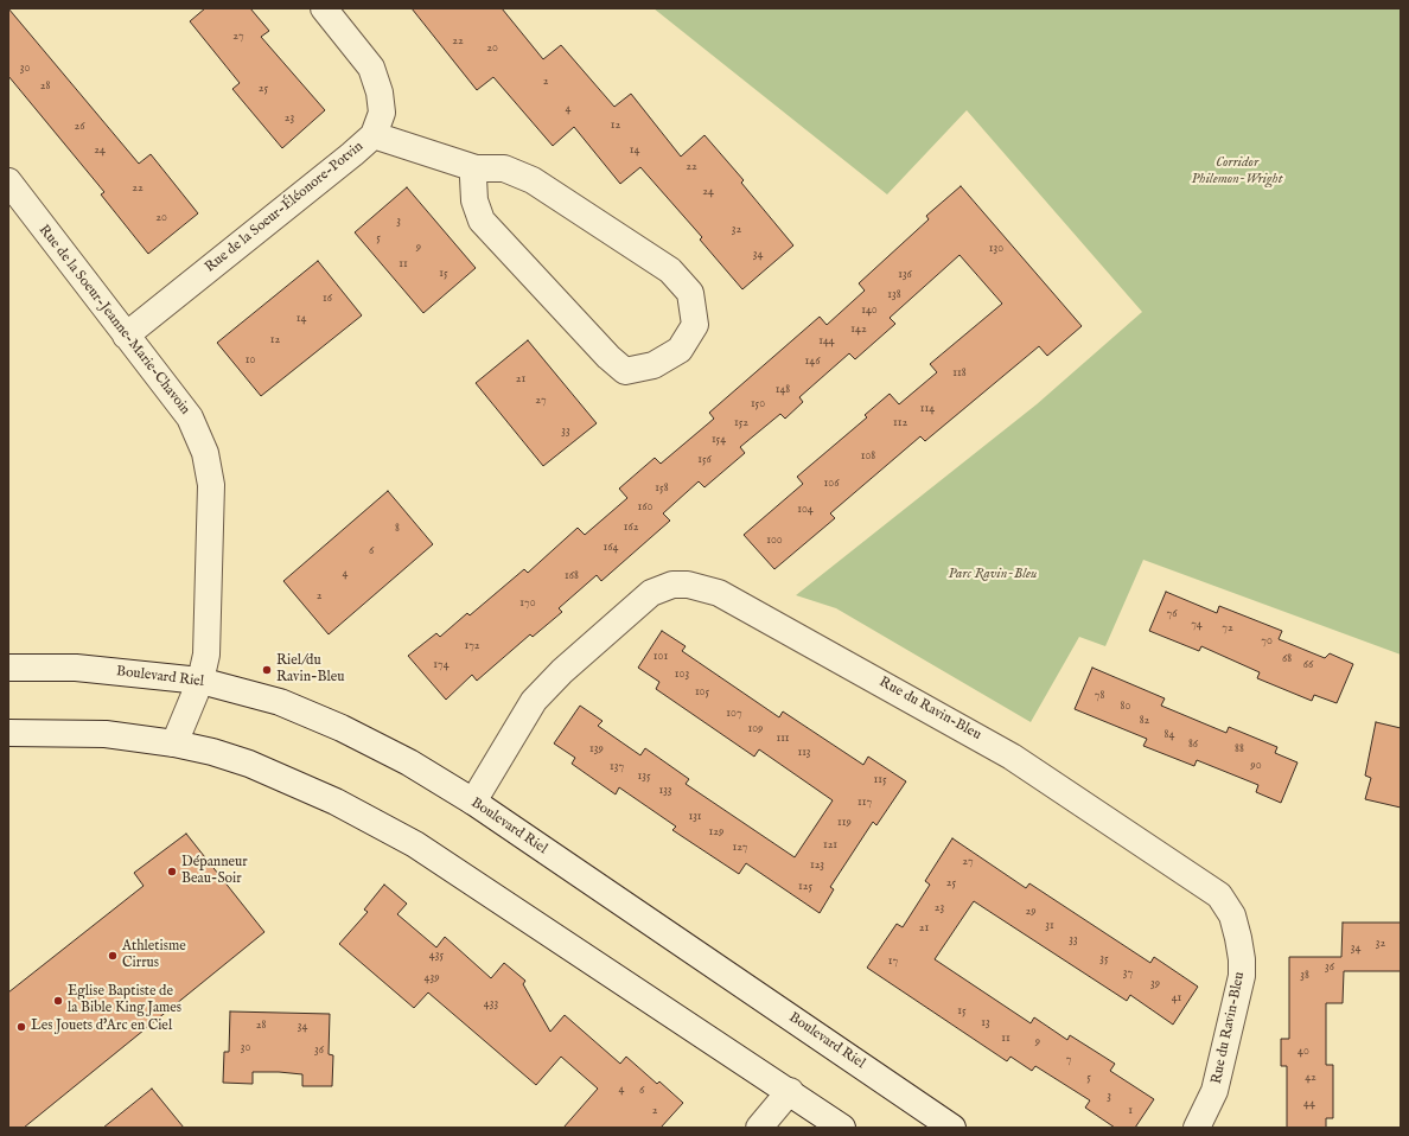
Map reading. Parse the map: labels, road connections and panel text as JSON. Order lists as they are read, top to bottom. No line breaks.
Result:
{"streets":{"street":["Rue de la Soeur-Éléonore-Potvin","Rue de la Soeur-Jeanne-Marie-Chavoin","Boulevard Riel","Rue du Ravin-Bleu"]},"crossings":[["Rue de la Soeur-Éléonore-Potvin","Rue de la Soeur-Jeanne-Marie-Chavoin"],["Rue de la Soeur-Jeanne-Marie-Chavoin","Boulevard Riel"],["Boulevard Riel","Rue du Ravin-Bleu"]],"parks":["Corridor Philemon-Wright","Parc Ravin-Bleu"],"places":["Riel/du Ravin-Bleu","Dépanneur Beau-Soir","Athletisme Cirrus","Eglise Baptiste de la Bible King James","Les Jouets d'Arc en Ciel"],"house_numbers":["27","22","20","30","2","28","25","4","23","12","26","24","14","22","22","24","20","3","32","5","9","130","34","11","15","136","138","16","140","14","142","12","144","10","146","118","21","148","27","150","114","152","112","33","154","108","156","106","158","160","104","162","8","100","164","6","4","168","2","170","76","74","72","70","172","101","68","174","66","103","105","78","80","107","82","109","84","111","86","139","88","113","90","137","135","115","133","117","131","119","129","121","127","27","123","25","125","23","29","31","21","33","32","34","435","35","17","36","37","38","439","39","41","433","15","13","28","34","11","9","30","36","40","7","5","42","4","6","3","44","2","1"]}
